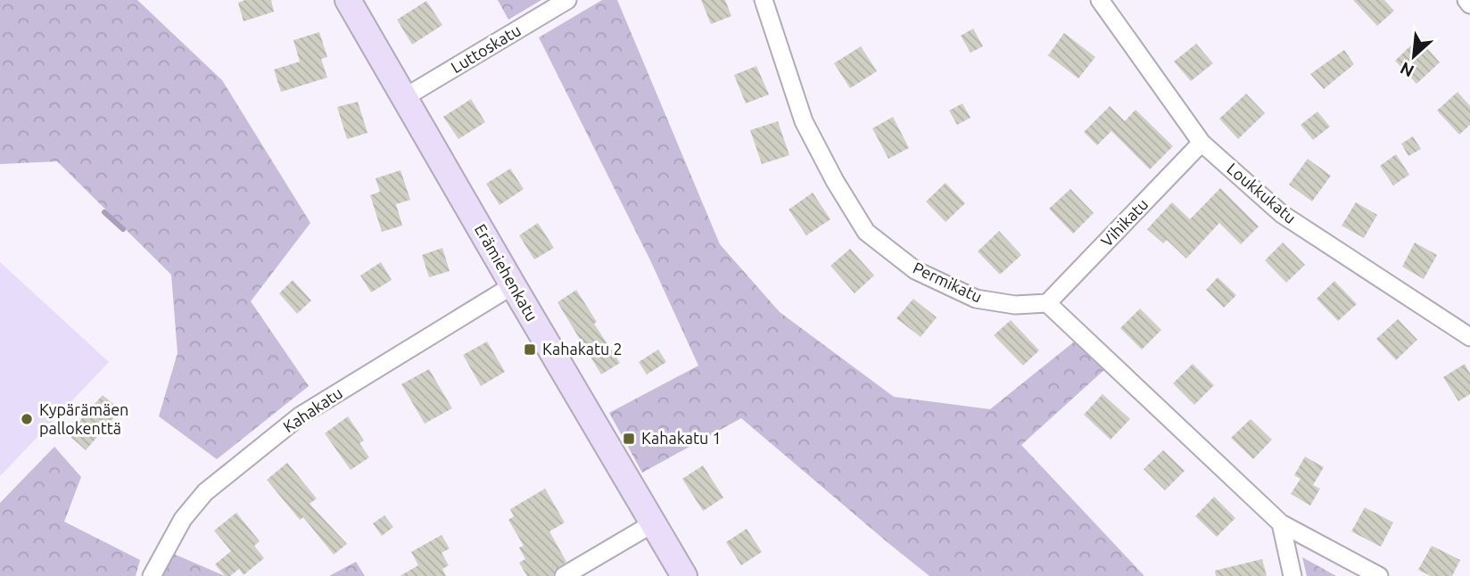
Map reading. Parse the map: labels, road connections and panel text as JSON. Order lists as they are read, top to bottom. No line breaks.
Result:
{"streets":{"street":["Luttoskatu","Loukkukatu","Vihikatu","Erämiehenkatu","Permikatu","Kahakatu"]},"crossings":[["Luttoskatu","Erämiehenkatu"],["Loukkukatu","Vihikatu"],["Vihikatu","Permikatu"],["Erämiehenkatu","Kahakatu"]],"places":{"transit":["Kahakatu 2","Kahakatu 1"],"other":["Kypärämäen pallokenttä"]},"north":"bottom left"}
